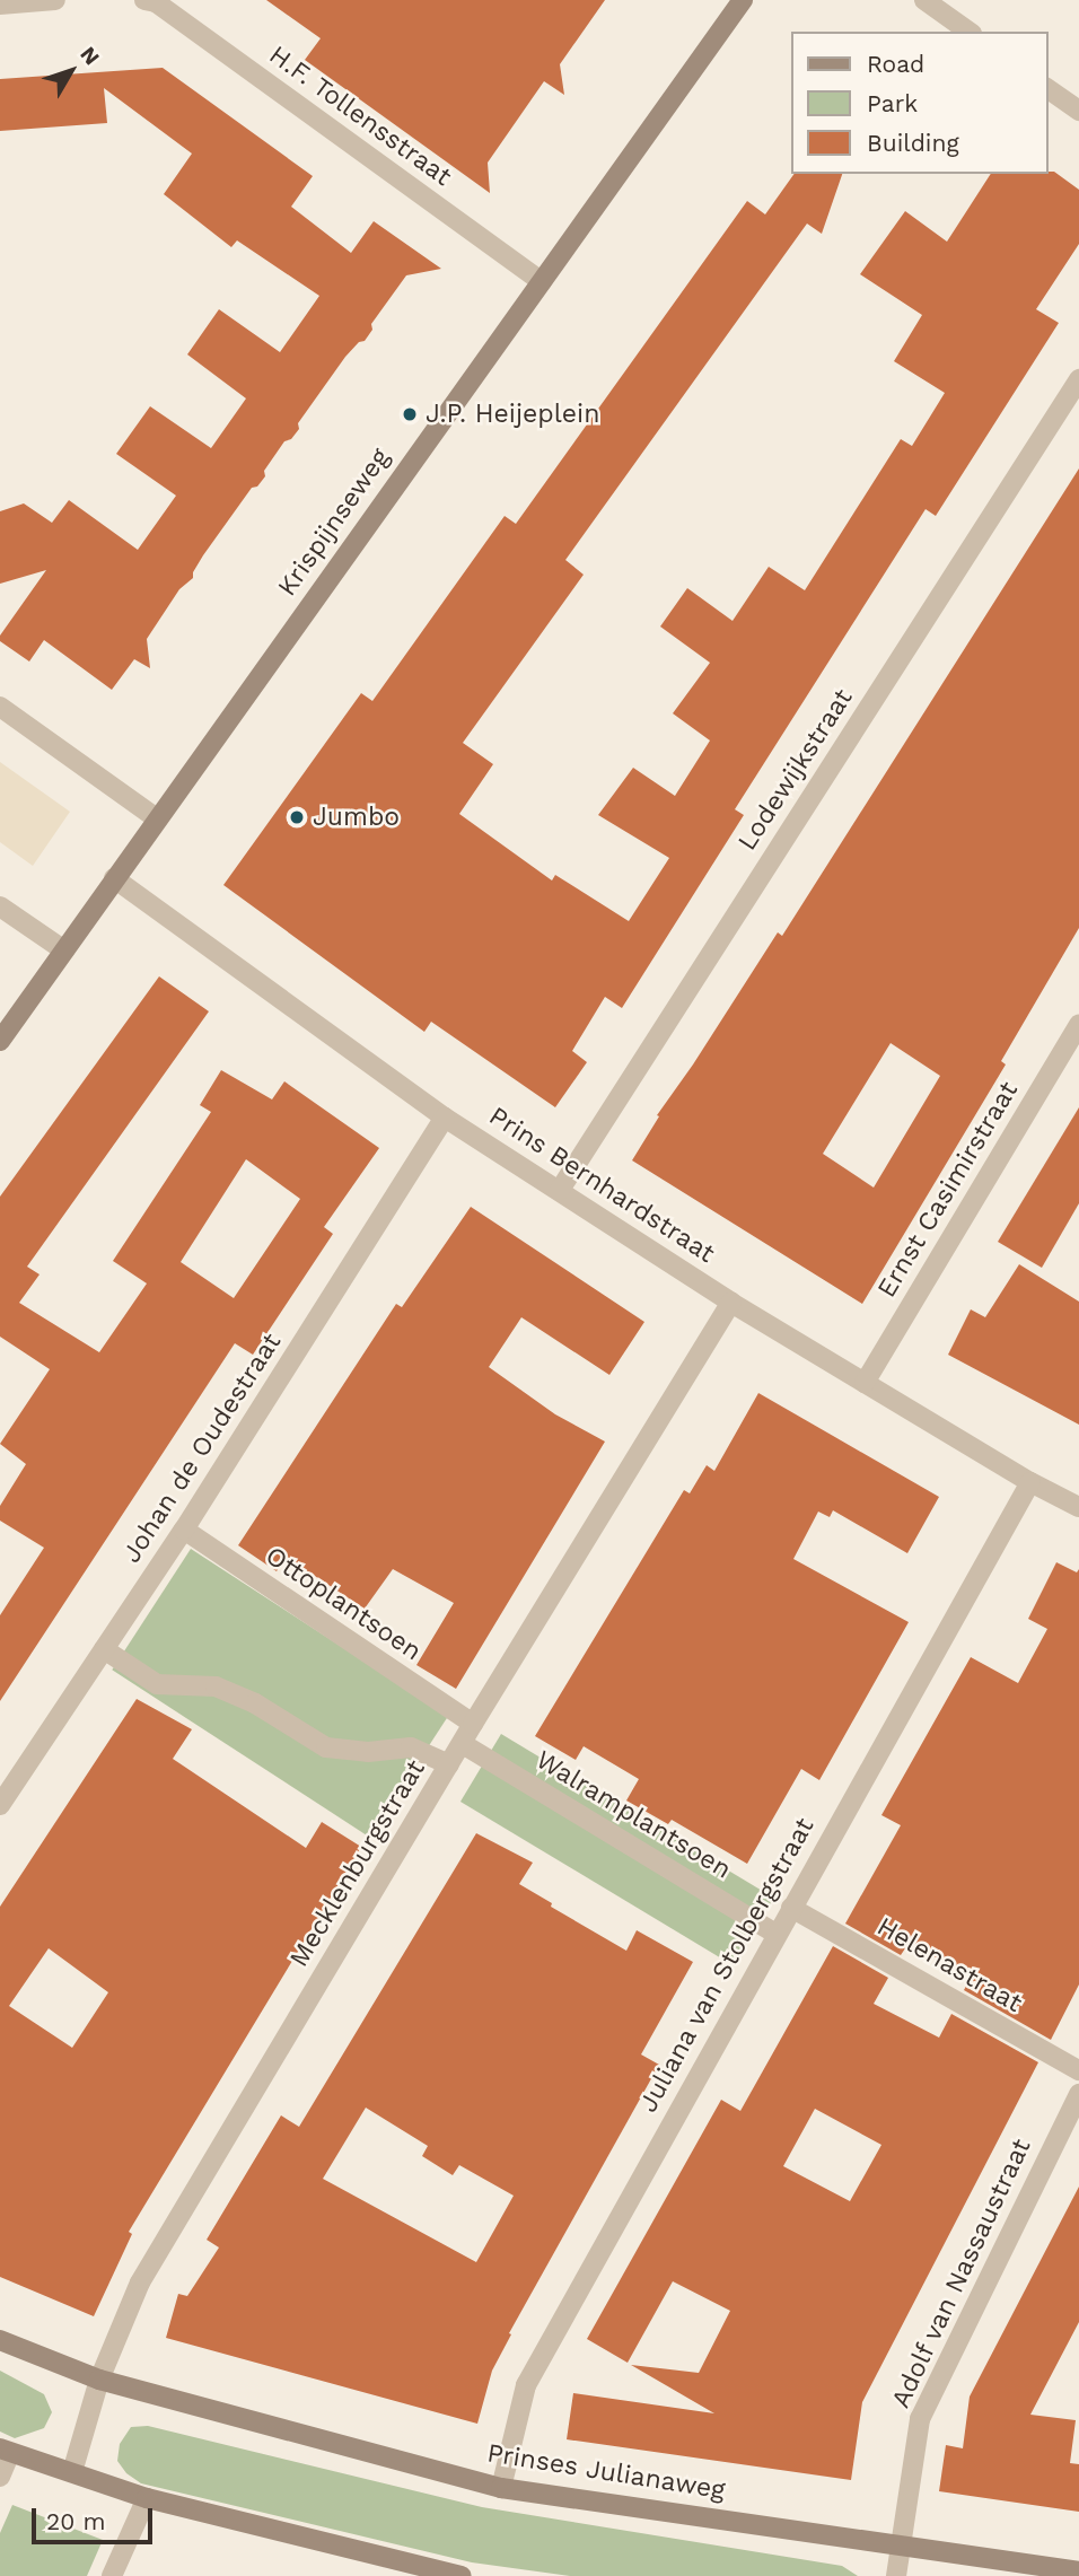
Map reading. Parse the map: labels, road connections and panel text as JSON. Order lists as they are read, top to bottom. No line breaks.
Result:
{"streets":{"street":["H.F. Tollensstraat","Krispijnseweg","Lodewijkstraat","Prins Bernhardstraat","Ernst Casimirstraat","Johan de Oudestraat","Ottoplantsoen","Walramplantsoen","Mecklenburgstraat","Juliana van Stolbergstraat","Helenastraat","Adolf van Nassaustraat","Prinses Julianaweg"]},"crossings":[["H.F. Tollensstraat","Krispijnseweg"],["Krispijnseweg","Prins Bernhardstraat"],["Lodewijkstraat","Prins Bernhardstraat"],["Prins Bernhardstraat","Ernst Casimirstraat"],["Prins Bernhardstraat","Johan de Oudestraat"],["Prins Bernhardstraat","Mecklenburgstraat"],["Prins Bernhardstraat","Juliana van Stolbergstraat"],["Johan de Oudestraat","Ottoplantsoen"],["Ottoplantsoen","Mecklenburgstraat"],["Walramplantsoen","Mecklenburgstraat"],["Walramplantsoen","Juliana van Stolbergstraat"],["Mecklenburgstraat","Prinses Julianaweg"],["Juliana van Stolbergstraat","Helenastraat"],["Juliana van Stolbergstraat","Prinses Julianaweg"],["Adolf van Nassaustraat","Prinses Julianaweg"]],"places":["J.P. Heijeplein","Jumbo"],"legend":["Road","Park","Building"],"scale_bar":"20 m","north":"top right"}
